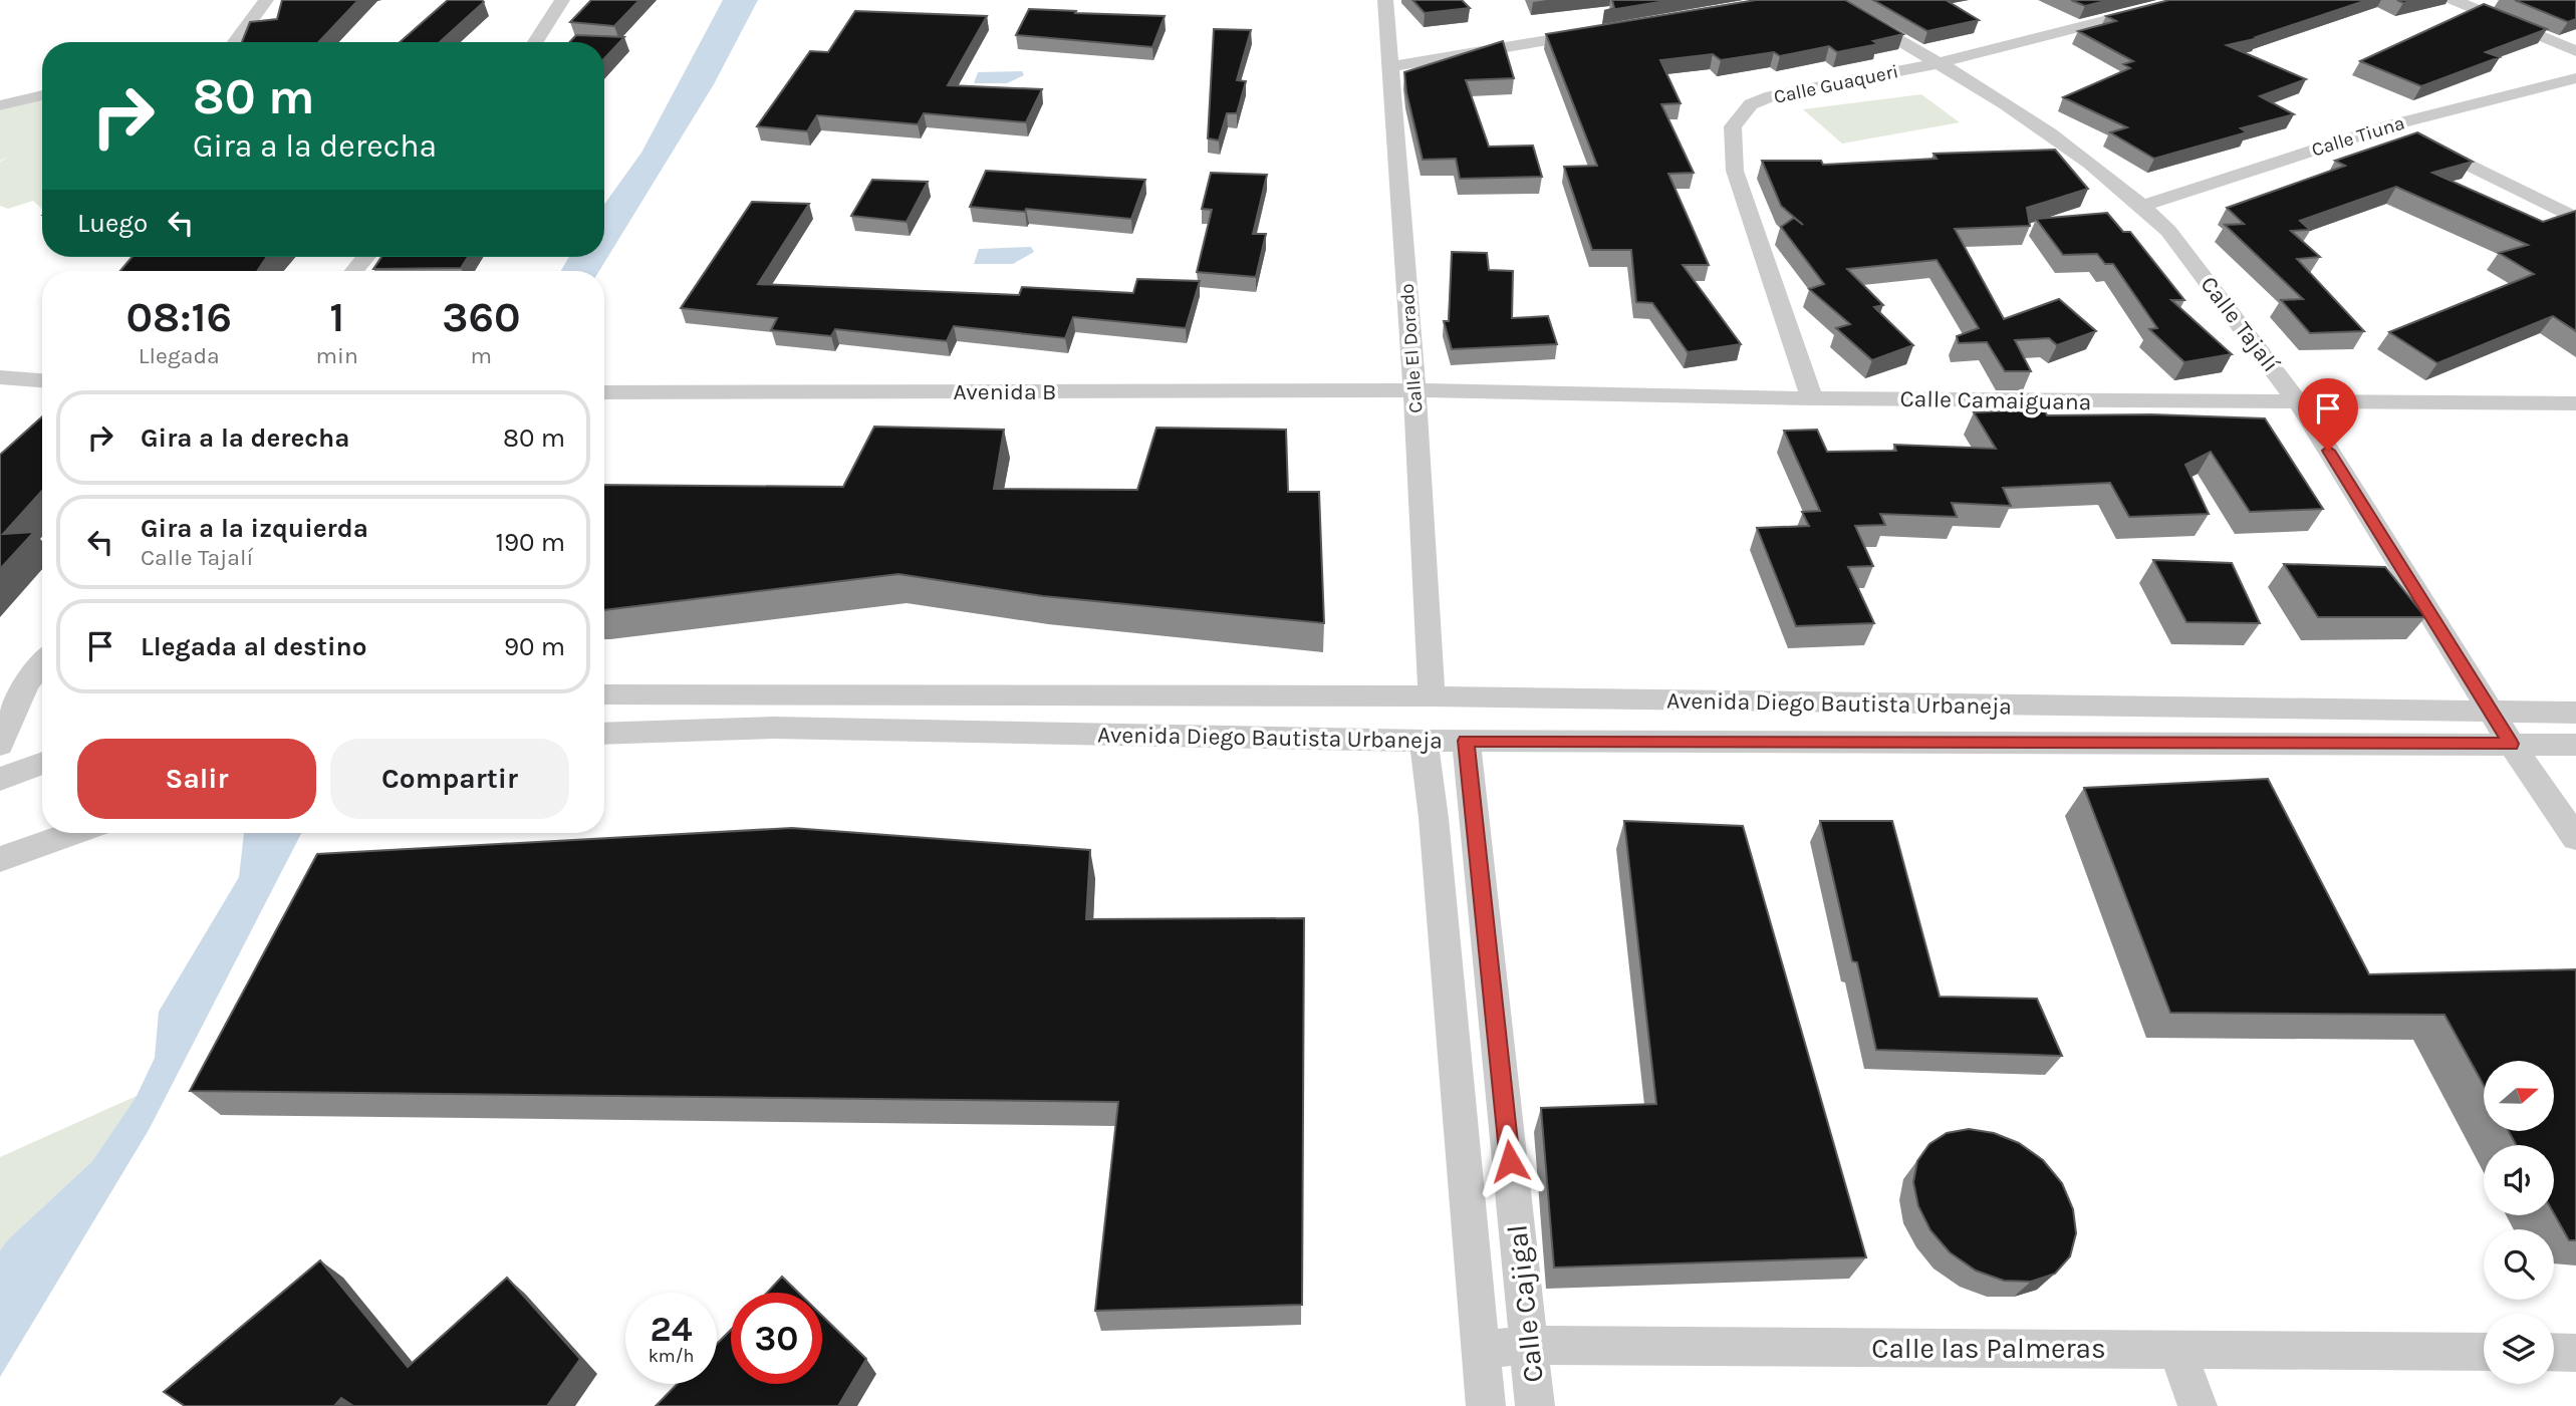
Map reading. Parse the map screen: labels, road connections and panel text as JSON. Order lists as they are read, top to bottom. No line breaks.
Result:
{"streets":{"street":["Calle Guaqueri","Calle Tiuna","Calle Tajalí","Calle El Dorado","Avenida B","Calle Camaiguana","Avenida Diego Bautista Urbaneja","Calle Cajigal","Calle las Palmeras"]},"crossings":[["Calle Guaqueri","Calle Tajalí"],["Calle Guaqueri","Calle Camaiguana"],["Calle Tiuna","Calle Tajalí"],["Calle Tajalí","Calle Camaiguana"],["Calle Tajalí","Avenida Diego Bautista Urbaneja"],["Calle El Dorado","Avenida B"],["Calle El Dorado","Calle Camaiguana"],["Calle El Dorado","Avenida Diego Bautista Urbaneja"],["Avenida B","Calle Camaiguana"],["Avenida Diego Bautista Urbaneja","Calle Cajigal"],["Calle Cajigal","Calle las Palmeras"]],"north":"right","page":{"turn":["80 m","Gira a la derecha"],"then":"Luego","eta":["08:16","Llegada","1","min","360","m"],"list":[{"name":"Gira a la derecha","value":"80 m"},{"name":"Gira a la izquierda","note":"Calle Tajalí","value":"190 m"},{"name":"Llegada al destino","value":"90 m"}],"buttons":["Salir","Compartir"],"speed":"24 km/h","limit":"30"}}
